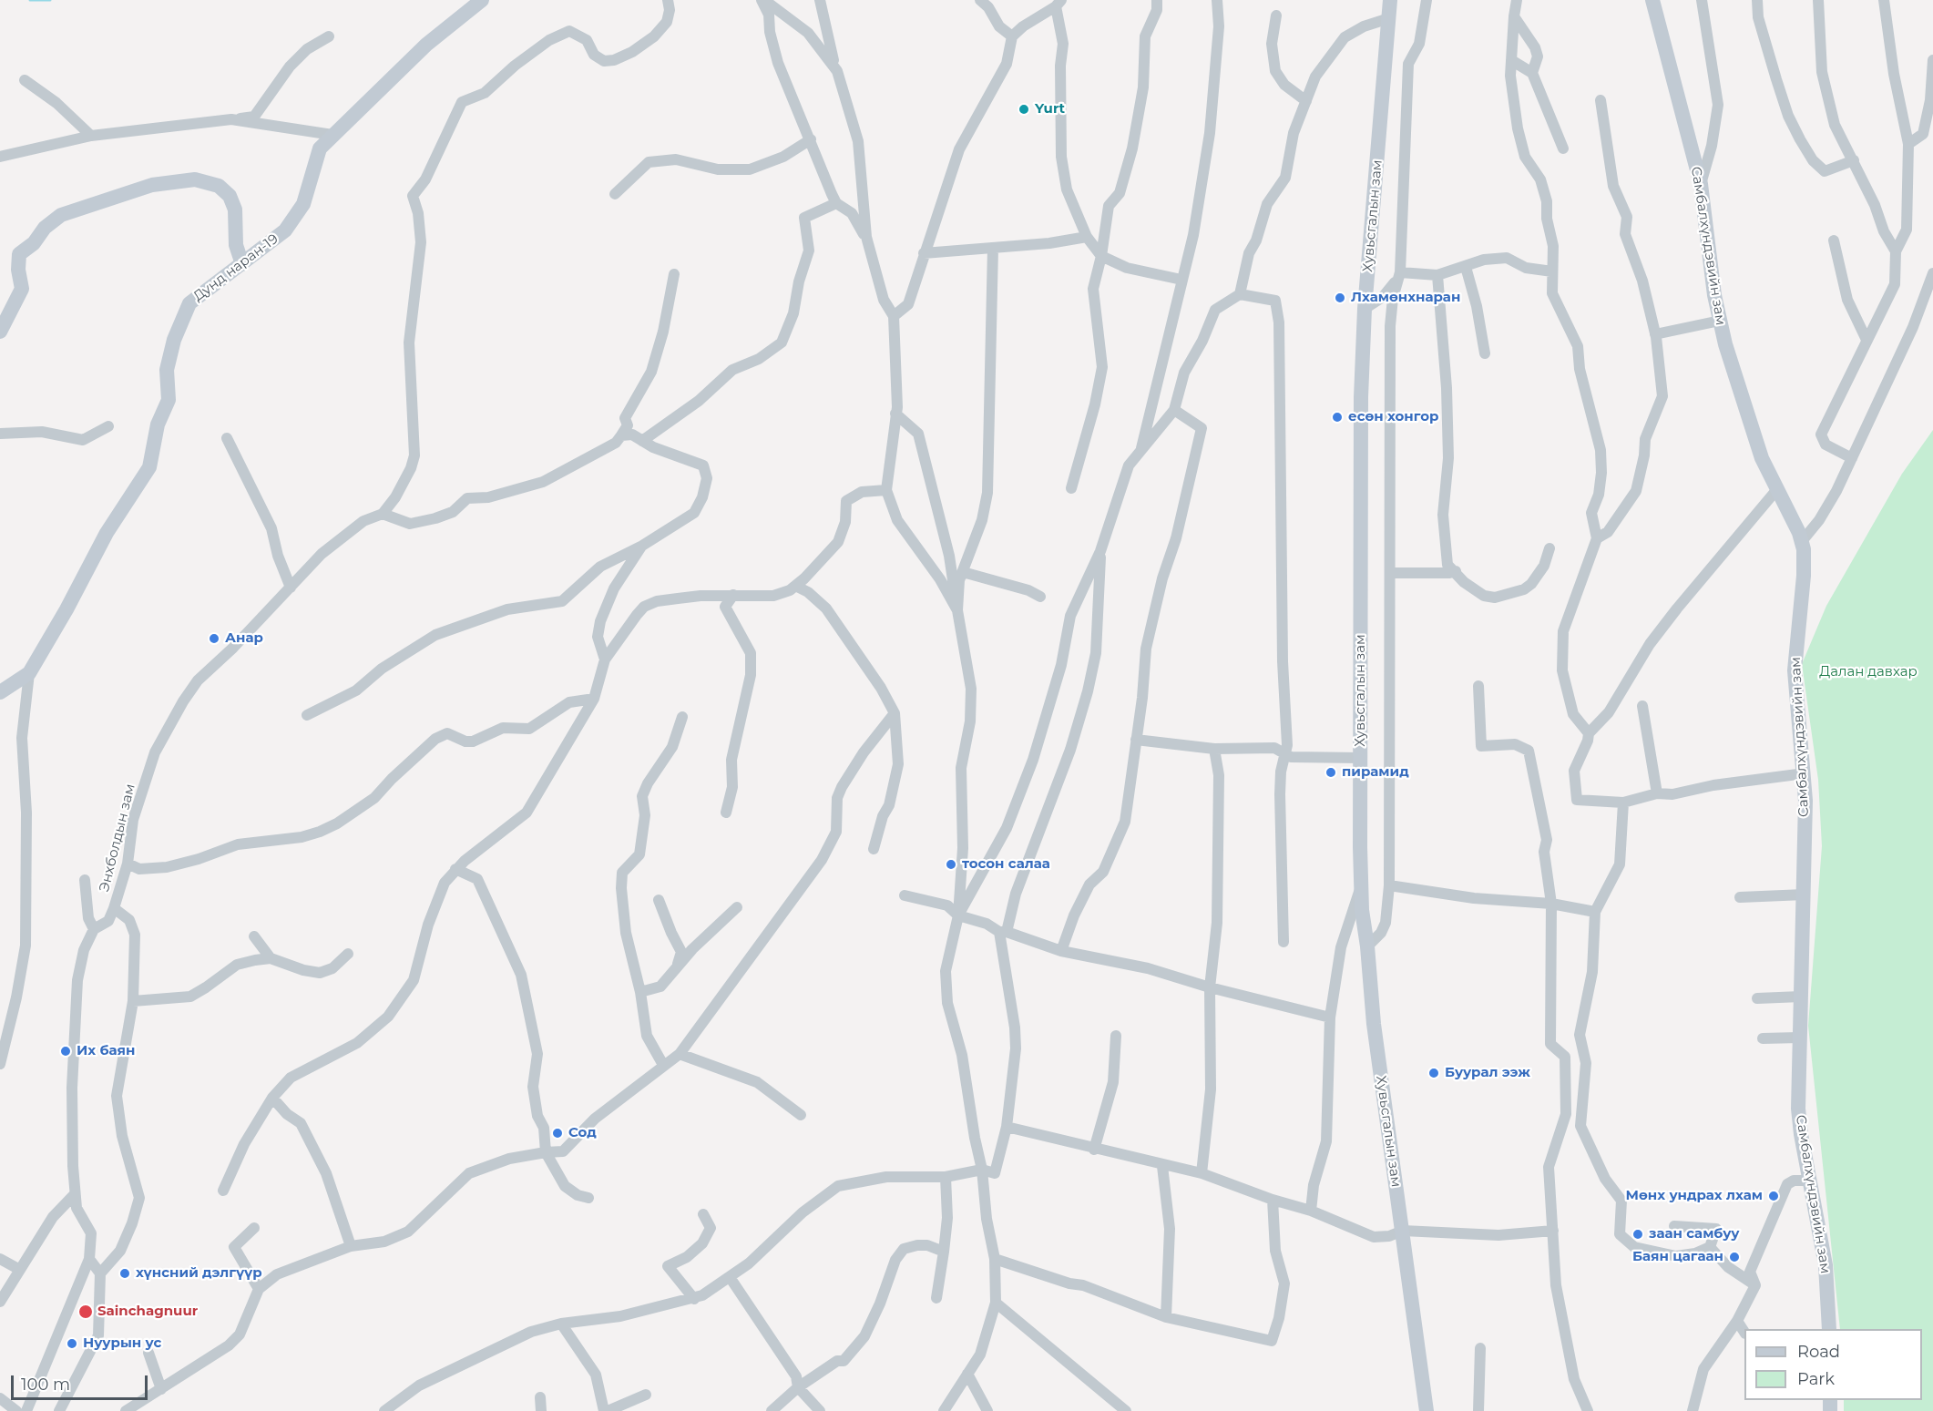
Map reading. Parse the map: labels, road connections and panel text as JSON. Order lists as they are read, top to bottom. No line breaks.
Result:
{"streets":{"street":["Хувьсгалын зам","Самбалхүндэвийн зам","Дунд наран-19","Энхболдын зам"]},"parks":["Далан давхар"],"places":["Yurt","Лхамөнхнаран","есөн хонгор","Анар","пирамид","тосон салаа","Их баян","Буурал ээж","Сод","Мөнх ундрах лхам","заан самбуу","Баян цагаан","хүнсний дэлгүүр","Sainchagnuur","Нуурын ус"],"legend":["Road","Park"],"scale_bar":"100 m"}
